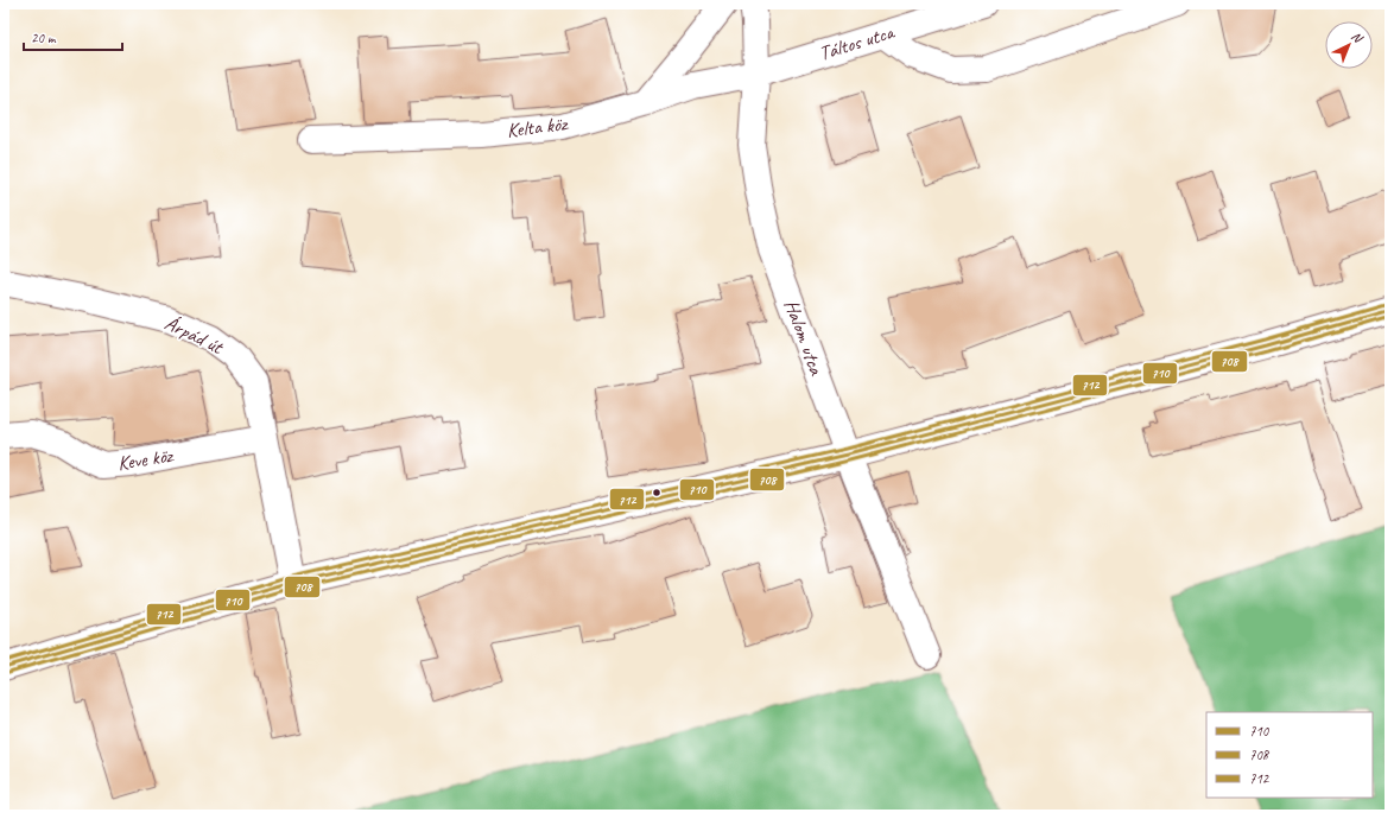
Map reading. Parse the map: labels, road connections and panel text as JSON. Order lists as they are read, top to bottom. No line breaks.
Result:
{"streets":{"street":["Táltos utca","Kelta köz","Árpád út","Halom utca","Keve köz"]},"crossings":[["Táltos utca","Kelta köz"],["Táltos utca","Halom utca"],["Kelta köz","Halom utca"],["Árpád út","Keve köz"]],"lines":["transit line 712","transit line 710","transit line 708"],"legend":["710","708","712"],"scale_bar":"20 m","north":"top right"}
